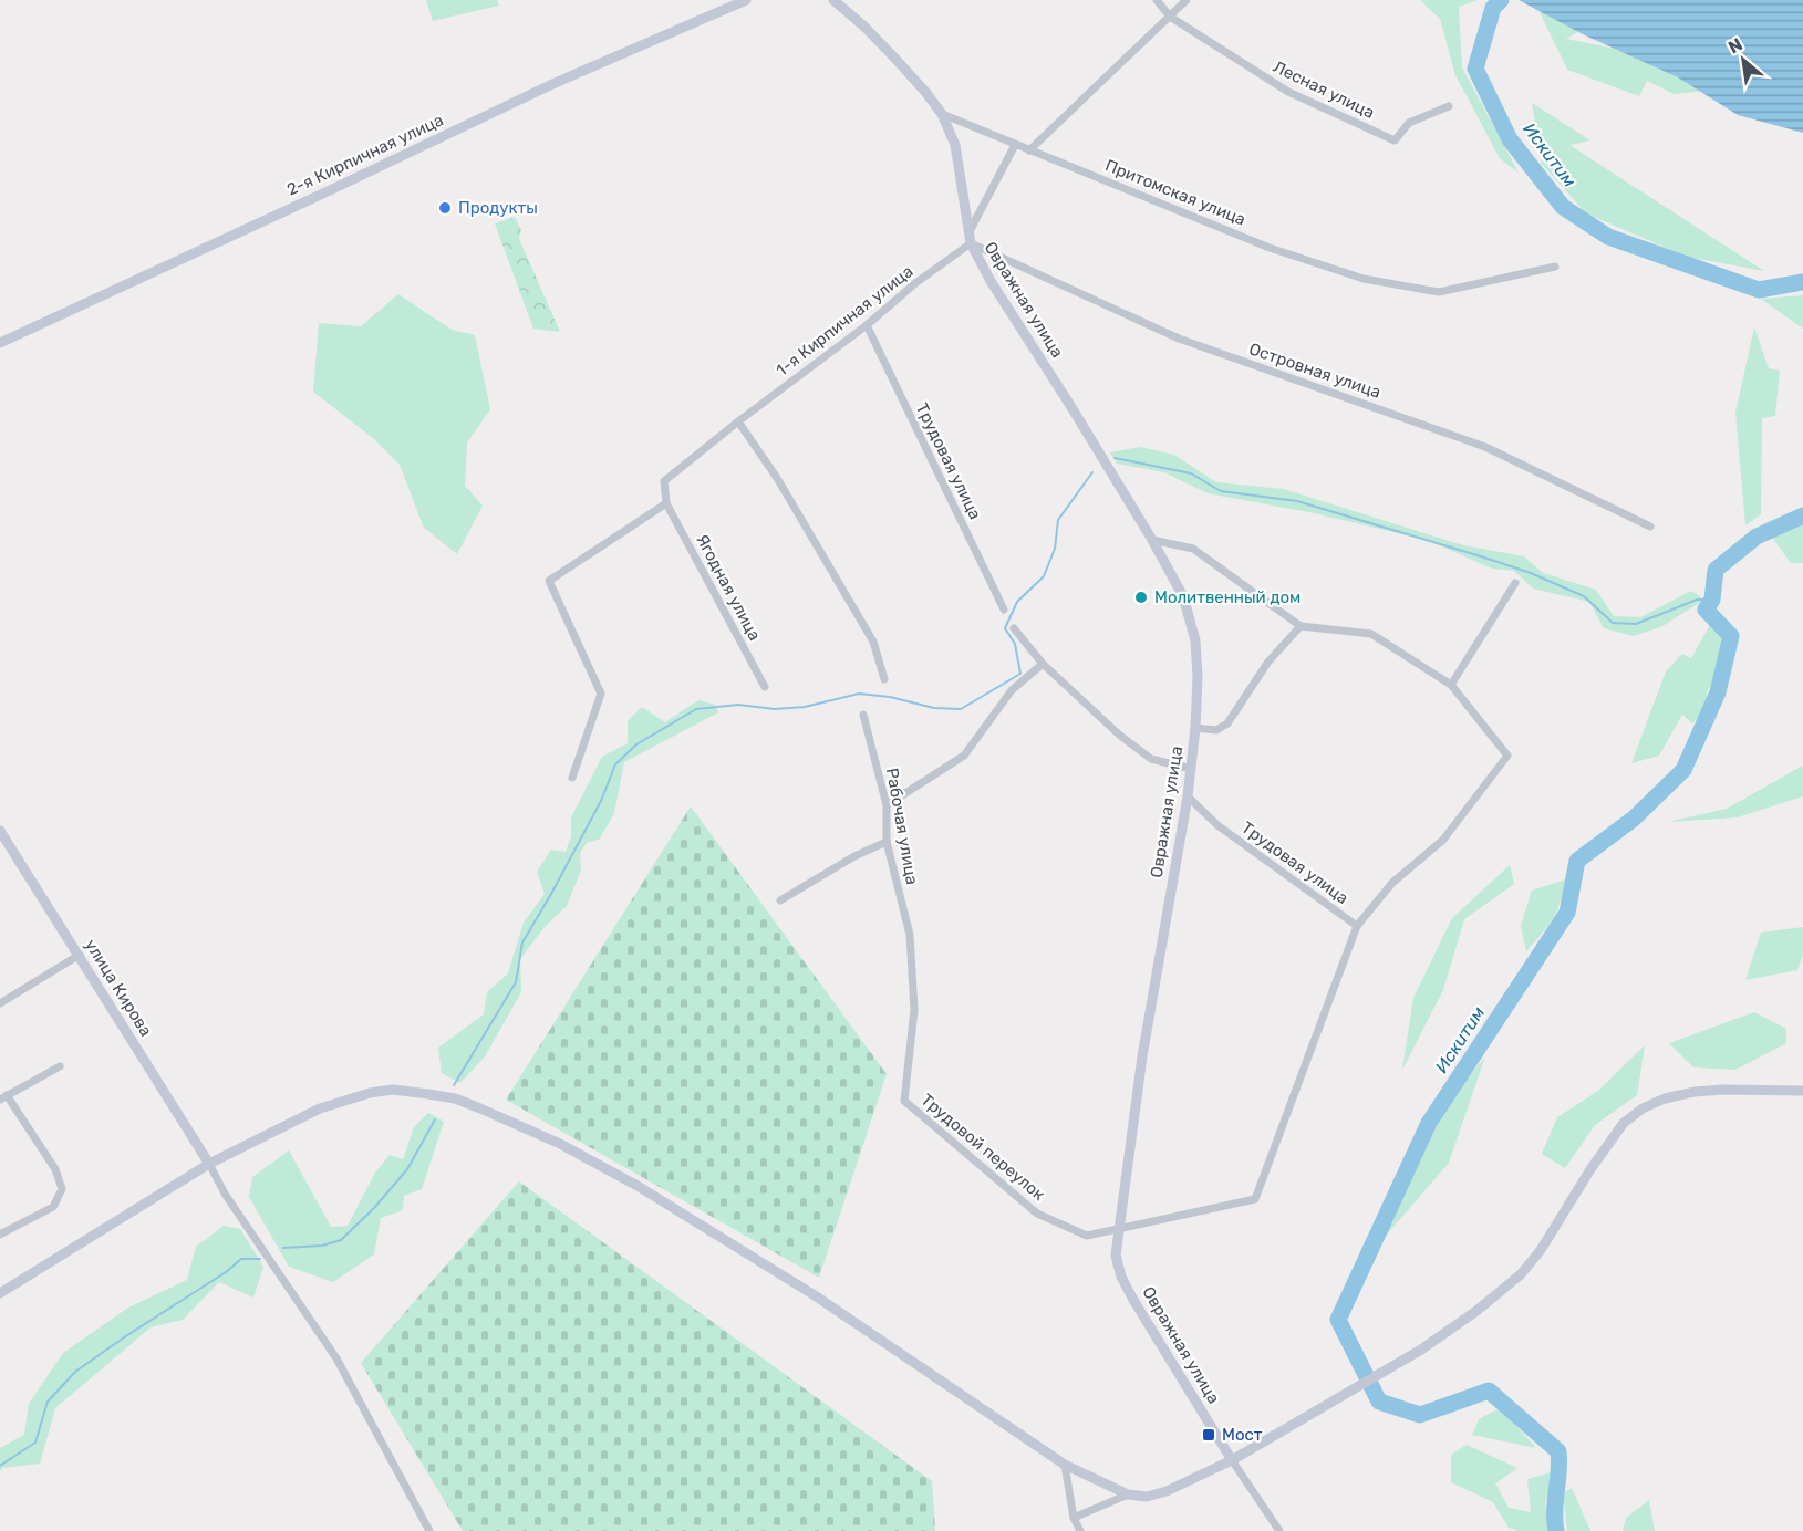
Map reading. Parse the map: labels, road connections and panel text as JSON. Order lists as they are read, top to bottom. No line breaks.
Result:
{"streets":{"street":["Лесная улица","2-я Кирпичная улица","Притомская улица","Овражная улица","1-я Кирпичная улица","Островная улица","Трудовая улица","Ягодная улица","Рабочая улица","улица Кирова","Трудовой переулок"]},"crossings":[["Притомская улица","Овражная улица"],["Притомская улица","1-я Кирпичная улица"],["Овражная улица","1-я Кирпичная улица"],["Овражная улица","Островная улица"],["Овражная улица","Трудовая улица"],["Овражная улица","Трудовой переулок"],["1-я Кирпичная улица","Островная улица"],["1-я Кирпичная улица","Трудовая улица"],["1-я Кирпичная улица","Ягодная улица"],["Трудовая улица","Трудовой переулок"],["Рабочая улица","Трудовой переулок"]],"water":["Искитим"],"places":{"other":["Продукты","Молитвенный дом"],"transit":["Мост"]},"north":"top left"}
